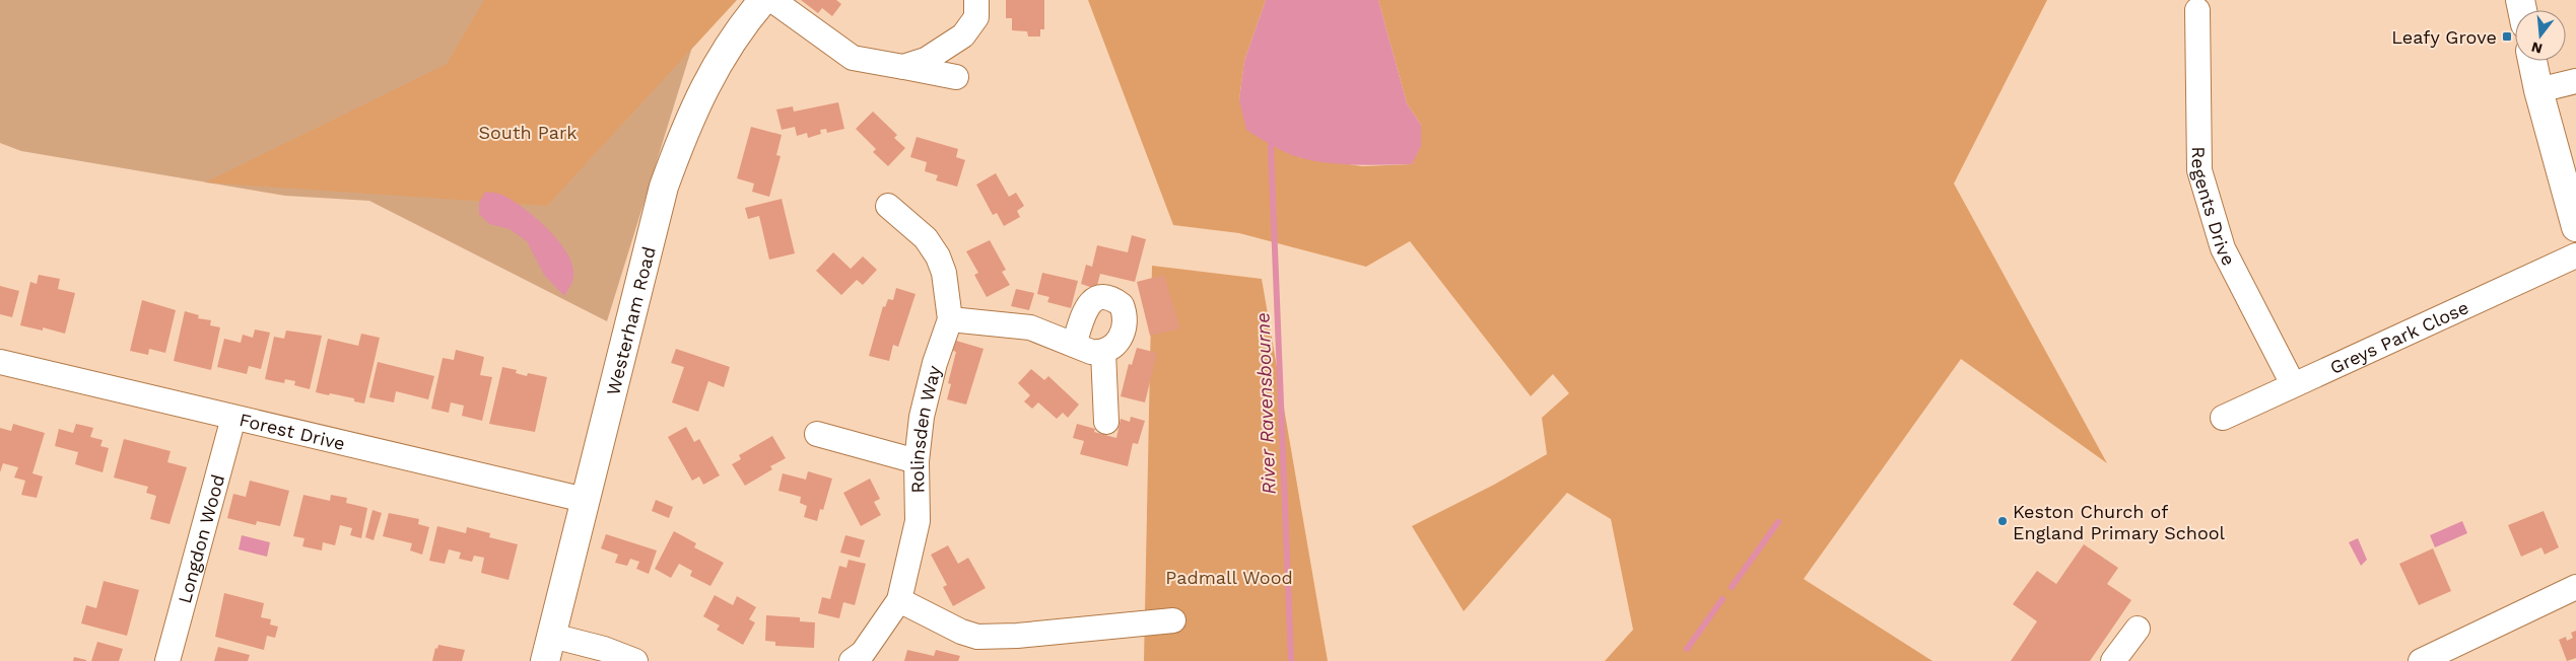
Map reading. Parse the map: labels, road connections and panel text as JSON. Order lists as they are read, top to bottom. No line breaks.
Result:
{"streets":{"main road":["Westerham Road"],"street":["Regents Drive","Greys Park Close","Forest Drive","Rolinsden Way","Longdon Wood"]},"crossings":[["Regents Drive","Greys Park Close"],["Westerham Road","Forest Drive"],["Forest Drive","Longdon Wood"]],"water":["River Ravensbourne"],"parks":["South Park","Padmall Wood"],"places":{"transit":["Leafy Grove"],"other":["Keston Church of England Primary School"]},"north":"bottom"}
